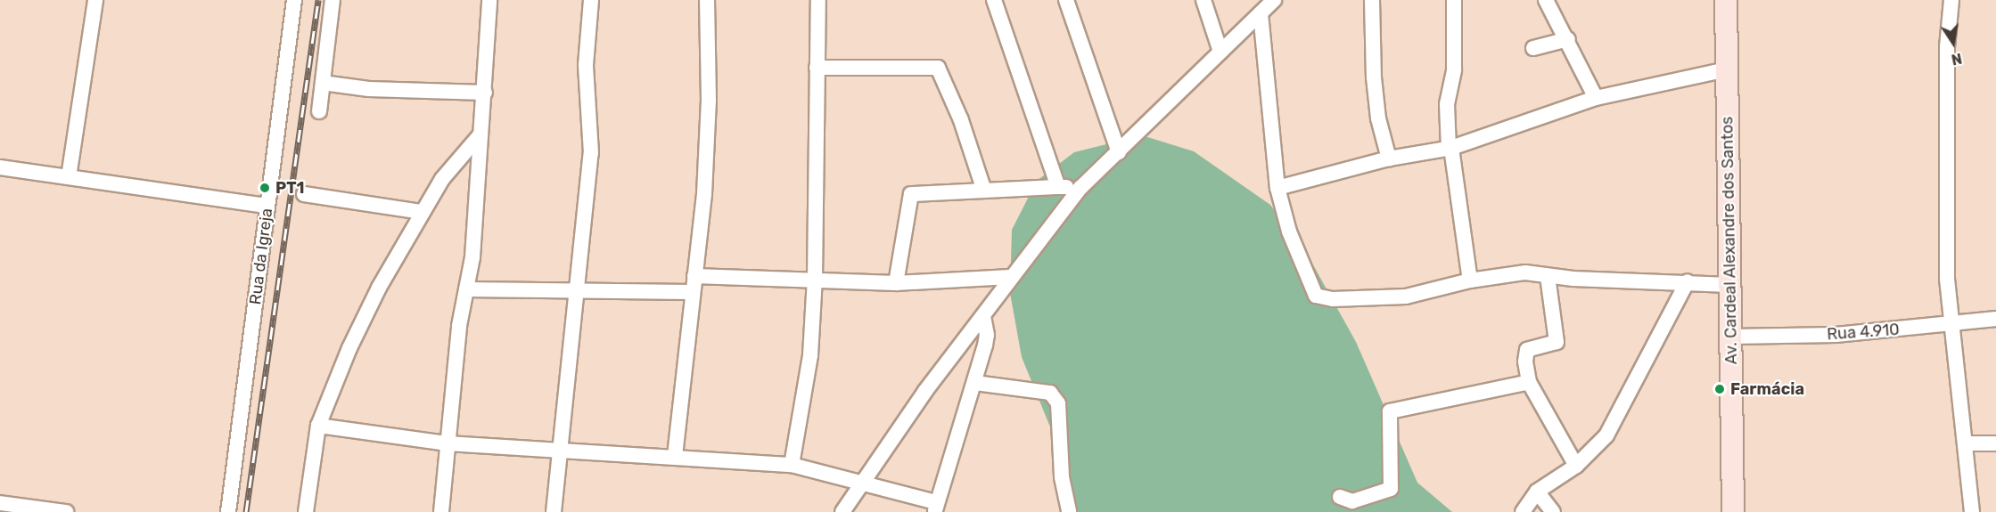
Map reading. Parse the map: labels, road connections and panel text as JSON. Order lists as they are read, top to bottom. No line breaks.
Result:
{"streets":{"street":["Av. Cardeal Alexandre dos Santos","Rua da Igreja","Rua 4.910"]},"crossings":[["Av. Cardeal Alexandre dos Santos","Rua 4.910"]],"places":["PT1","Farmácia"],"north":"bottom"}
